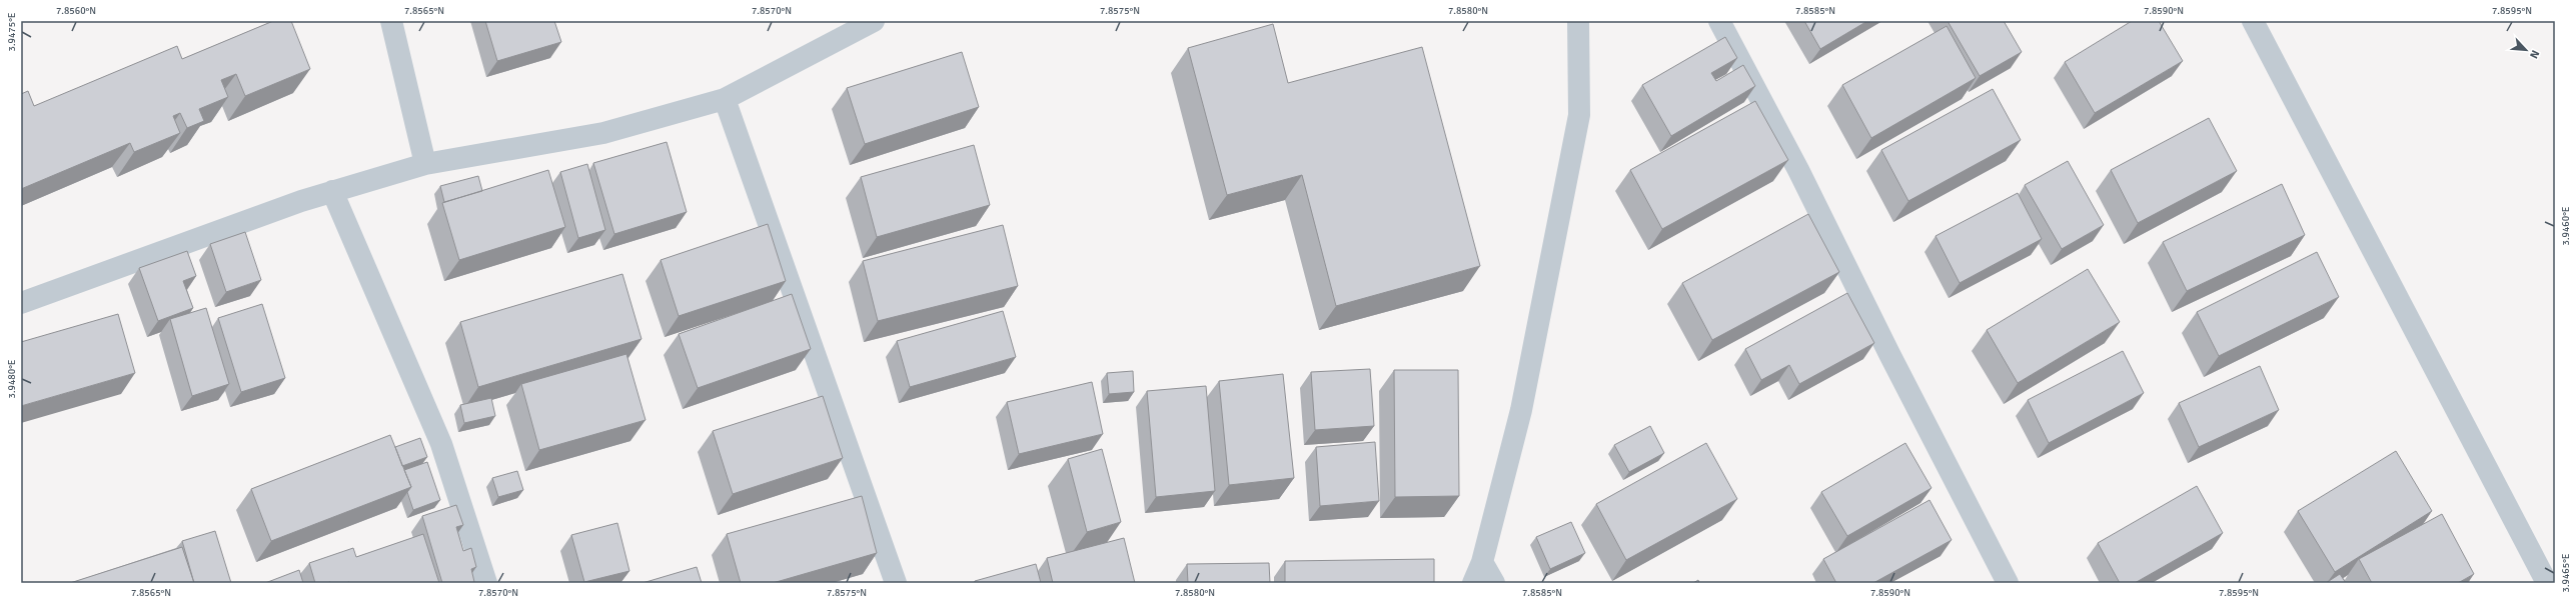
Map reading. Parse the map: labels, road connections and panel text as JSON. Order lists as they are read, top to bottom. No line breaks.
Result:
{"north":"bottom right","coordinates":["7.8560°N","7.8565°N","7.8570°N","7.8575°N","7.8580°N","7.8585°N","7.8590°N","7.8595°N","3.9475°E","3.9460°E","3.9480°E","3.9465°E"]}
